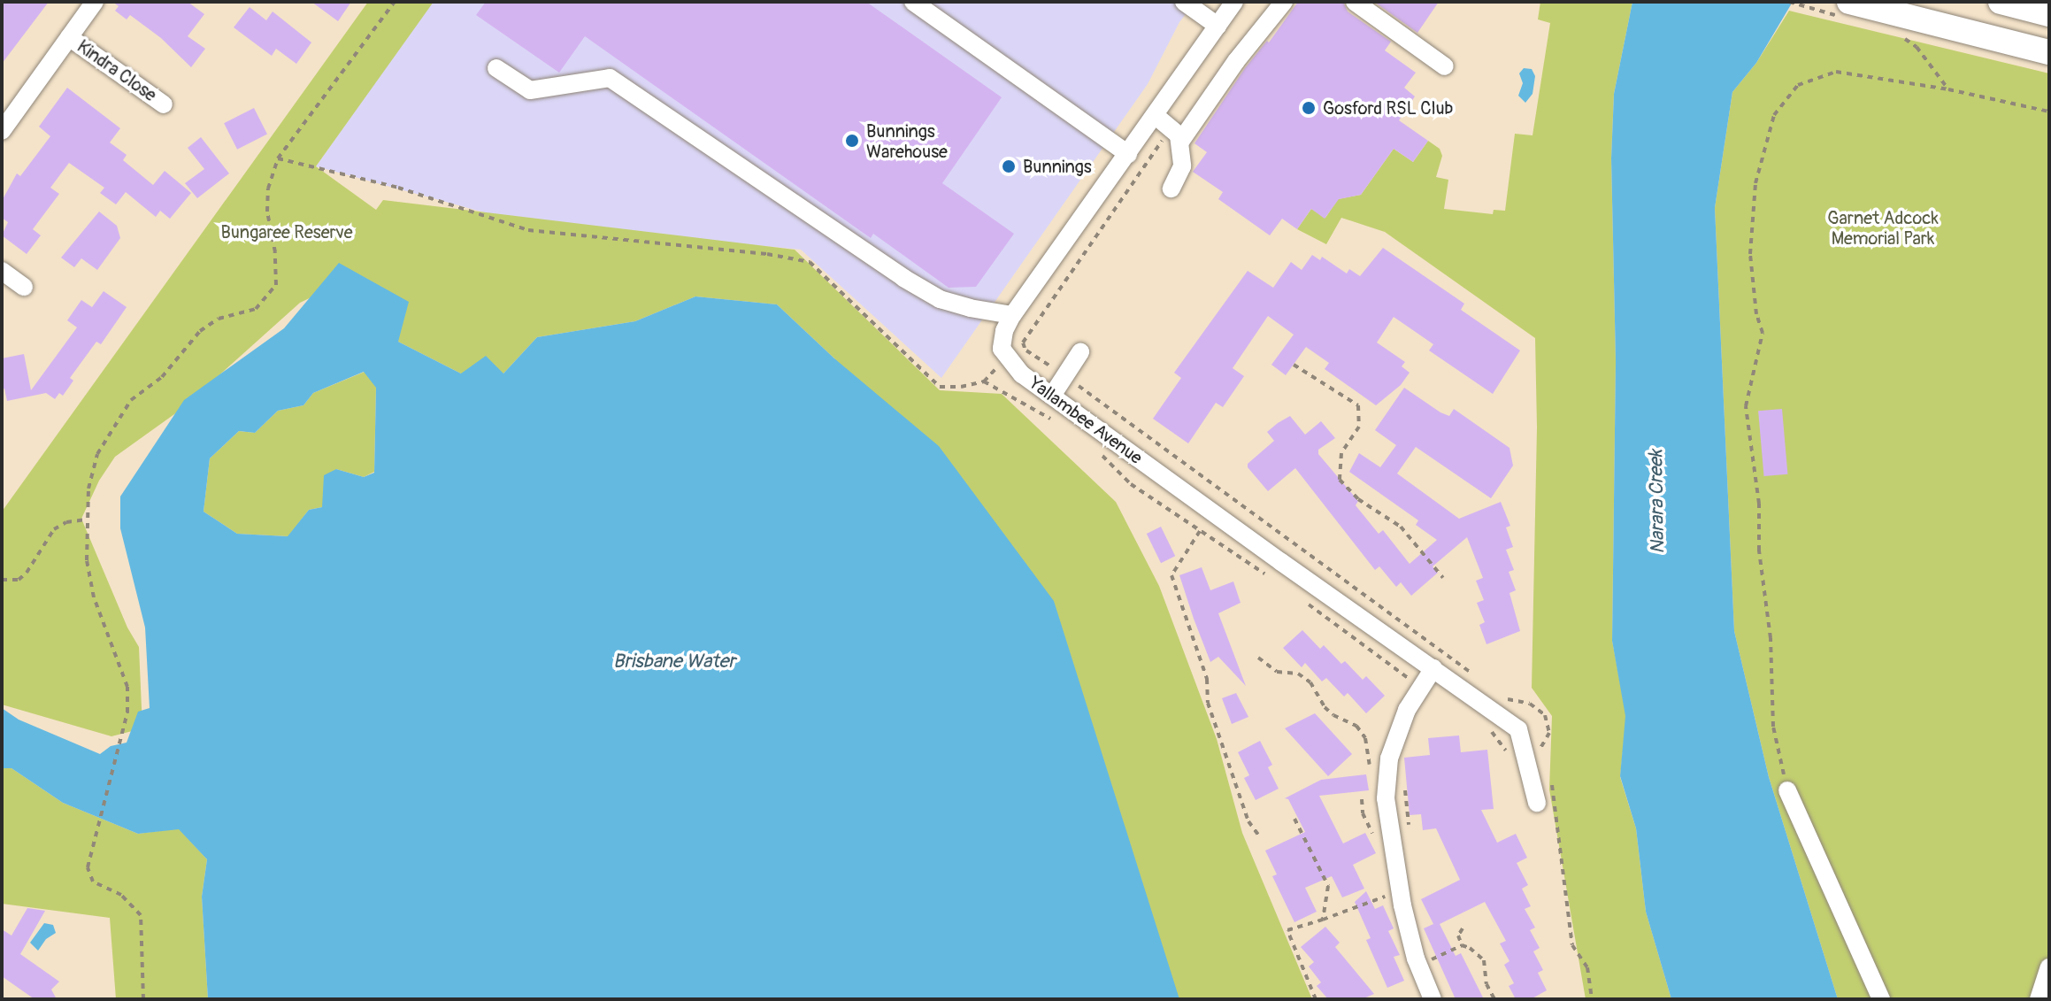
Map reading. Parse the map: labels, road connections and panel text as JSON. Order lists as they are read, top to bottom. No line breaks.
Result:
{"streets":{"street":["Kindra Close","Yallambee Avenue"]},"water":["Narara Creek","Brisbane Water"],"parks":["Garnet Adcock Memorial Park","Bungaree Reserve"],"places":["Gosford RSL Club","Bunnings Warehouse","Bunnings"]}
